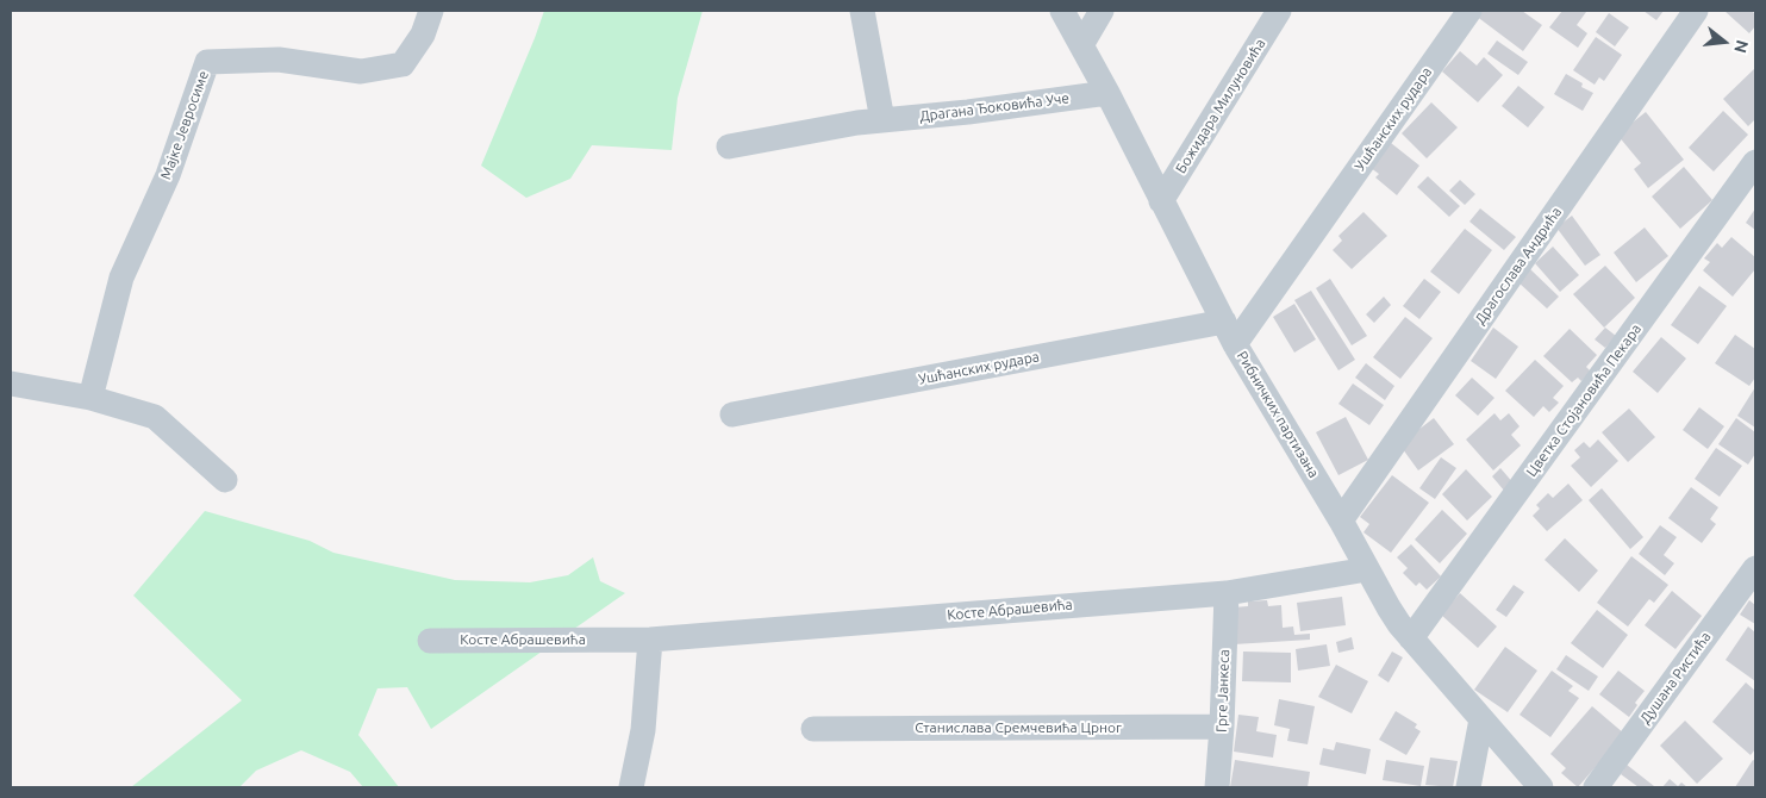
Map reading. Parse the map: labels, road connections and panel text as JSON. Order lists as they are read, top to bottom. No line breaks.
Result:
{"streets":{"street":["Божидара Милуновића","Драгана Ђоковића Уче","Ушћанских рудара","Мајке Јевросиме","Драгослава Андрића","Цветка Стојановића Пекара","Рибничких партизана","Косте Абрашевића","Душана Ристића","Грге Јанкеса","Станислава Сремчевића Црног"]},"crossings":[["Божидара Милуновића","Рибничких партизана"],["Драгана Ђоковића Уче","Рибничких партизана"],["Ушћанских рудара","Рибничких партизана"],["Драгослава Андрића","Рибничких партизана"],["Цветка Стојановића Пекара","Рибничких партизана"],["Рибничких партизана","Косте Абрашевића"],["Косте Абрашевића","Грге Јанкеса"],["Грге Јанкеса","Станислава Сремчевића Црног"]],"north":"right"}
